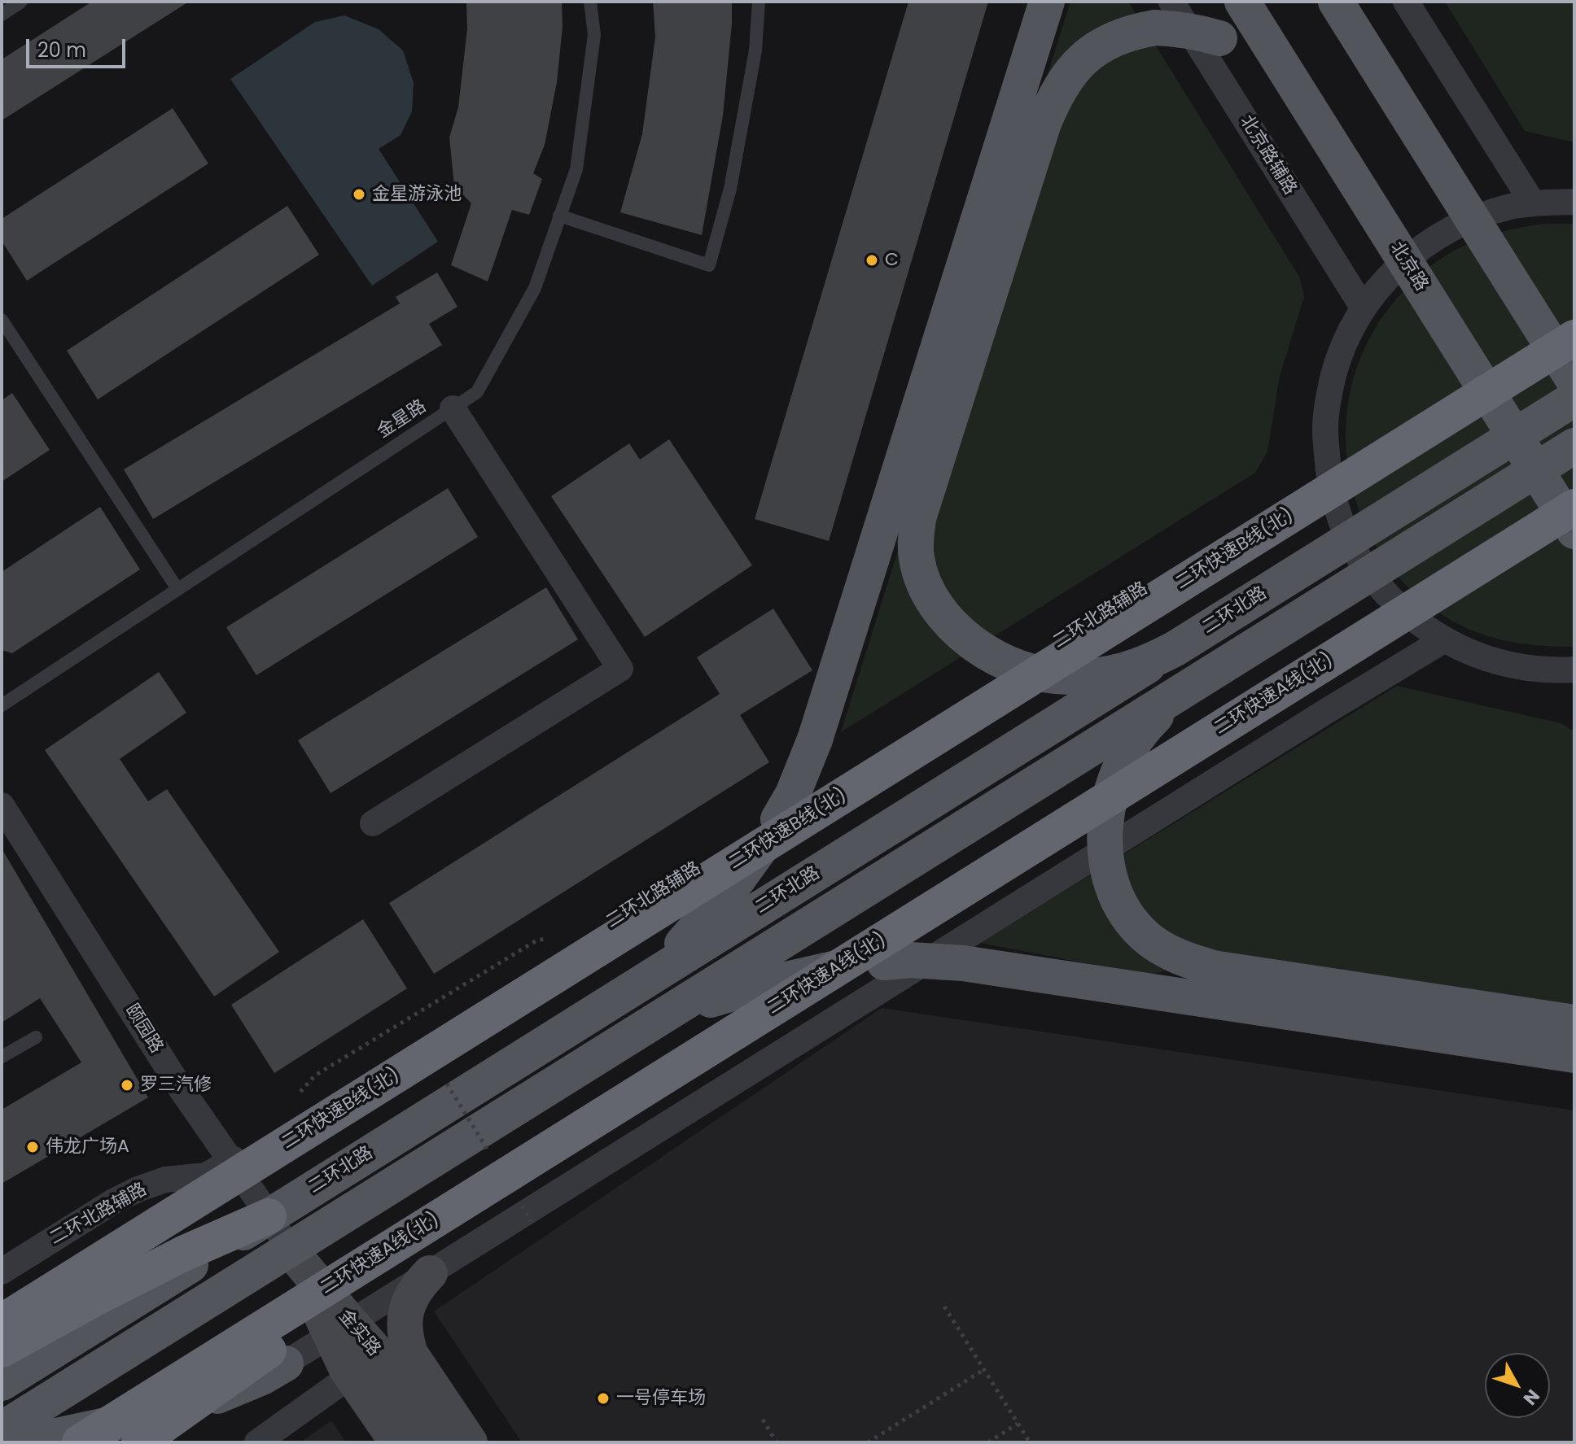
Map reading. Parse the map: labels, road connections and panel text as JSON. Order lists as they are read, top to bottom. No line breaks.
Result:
{"streets":{"highway":["二环快速B线(北)","二环快速A线(北)"],"main road":["北京路","二环北路"],"street":["北京路辅路","二环北路辅路","颐园路","金实路"],"lane":["金星路"]},"crossings":[["二环北路","颐园路"],["二环北路辅路","颐园路"],["颐园路","金实路"]],"places":["金星游泳池","C","罗三汽修","伟龙广场A","一号停车场"],"scale_bar":"20 m","north":"bottom right"}
